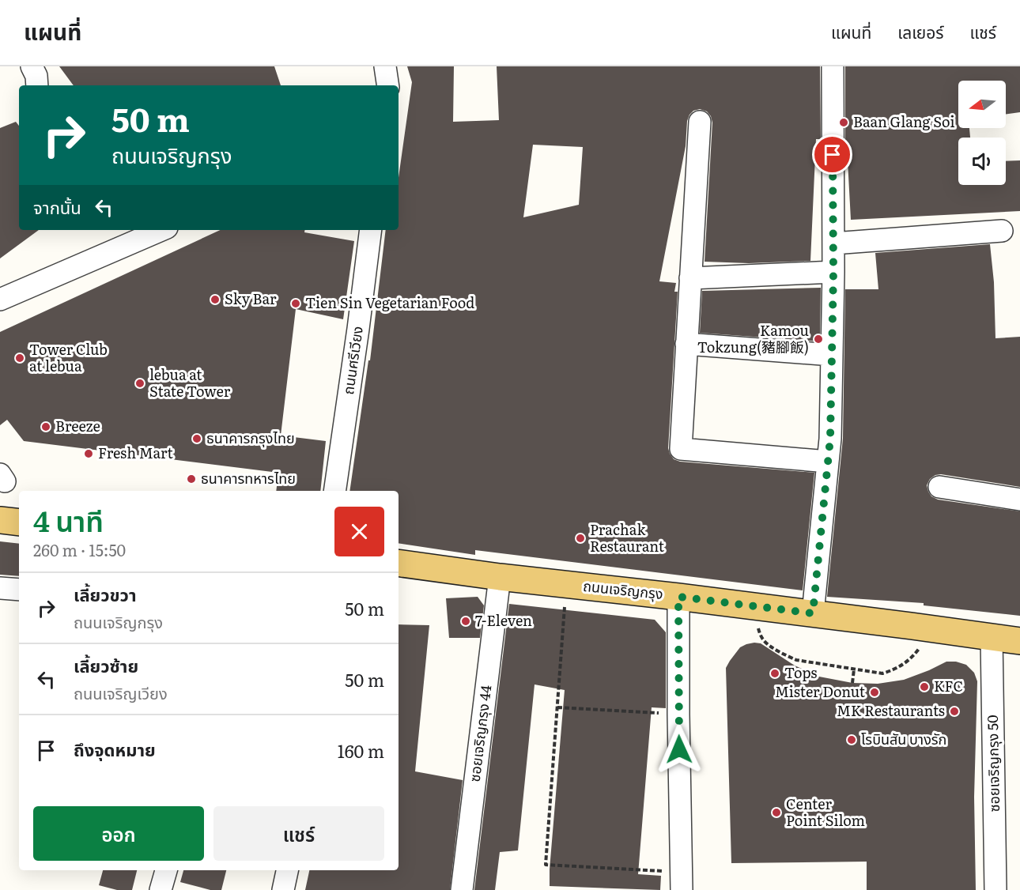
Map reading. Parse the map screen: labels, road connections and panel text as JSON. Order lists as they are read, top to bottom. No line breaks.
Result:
{"streets":{"main road":["ถนนเจริญกรุง"],"street":["ถนนศรีเวียง","ซอยเจริญกรุง 44","ซอยเจริญกรุง 50"]},"crossings":[["ถนนเจริญกรุง","ซอยเจริญกรุง 44"],["ถนนเจริญกรุง","ซอยเจริญกรุง 50"]],"places":["Baan Glang Soi","Sky Bar","Tien Sin Vegetarian Food","Kamou Tokzung(豬腳飯)","Tower Club at lebua","lebua at State Tower","Breeze","ธนาคารกรุงไทย","Fresh Mart","ธนาคารทหารไทย","Prachak Restaurant","7-Eleven","Tops","KFC","Mister Donut","MK Restaurants","โรบินสัน บางรัก","Center Point Silom"],"north":"left","page":{"header":"แผนที่","nav":["แผนที่","เลเยอร์","แชร์"],"turn":["50 m","ถนนเจริญกรุง"],"then":"จากนั้น","heading":["4 นาที","260 m · 15:50"],"list":[{"name":"เลี้ยวขวา","note":"ถนนเจริญกรุง","value":"50 m"},{"name":"เลี้ยวซ้าย","note":"ถนนเจริญเวียง","value":"50 m"},{"name":"ถึงจุดหมาย","value":"160 m"}],"buttons":["ออก","แชร์"]}}
